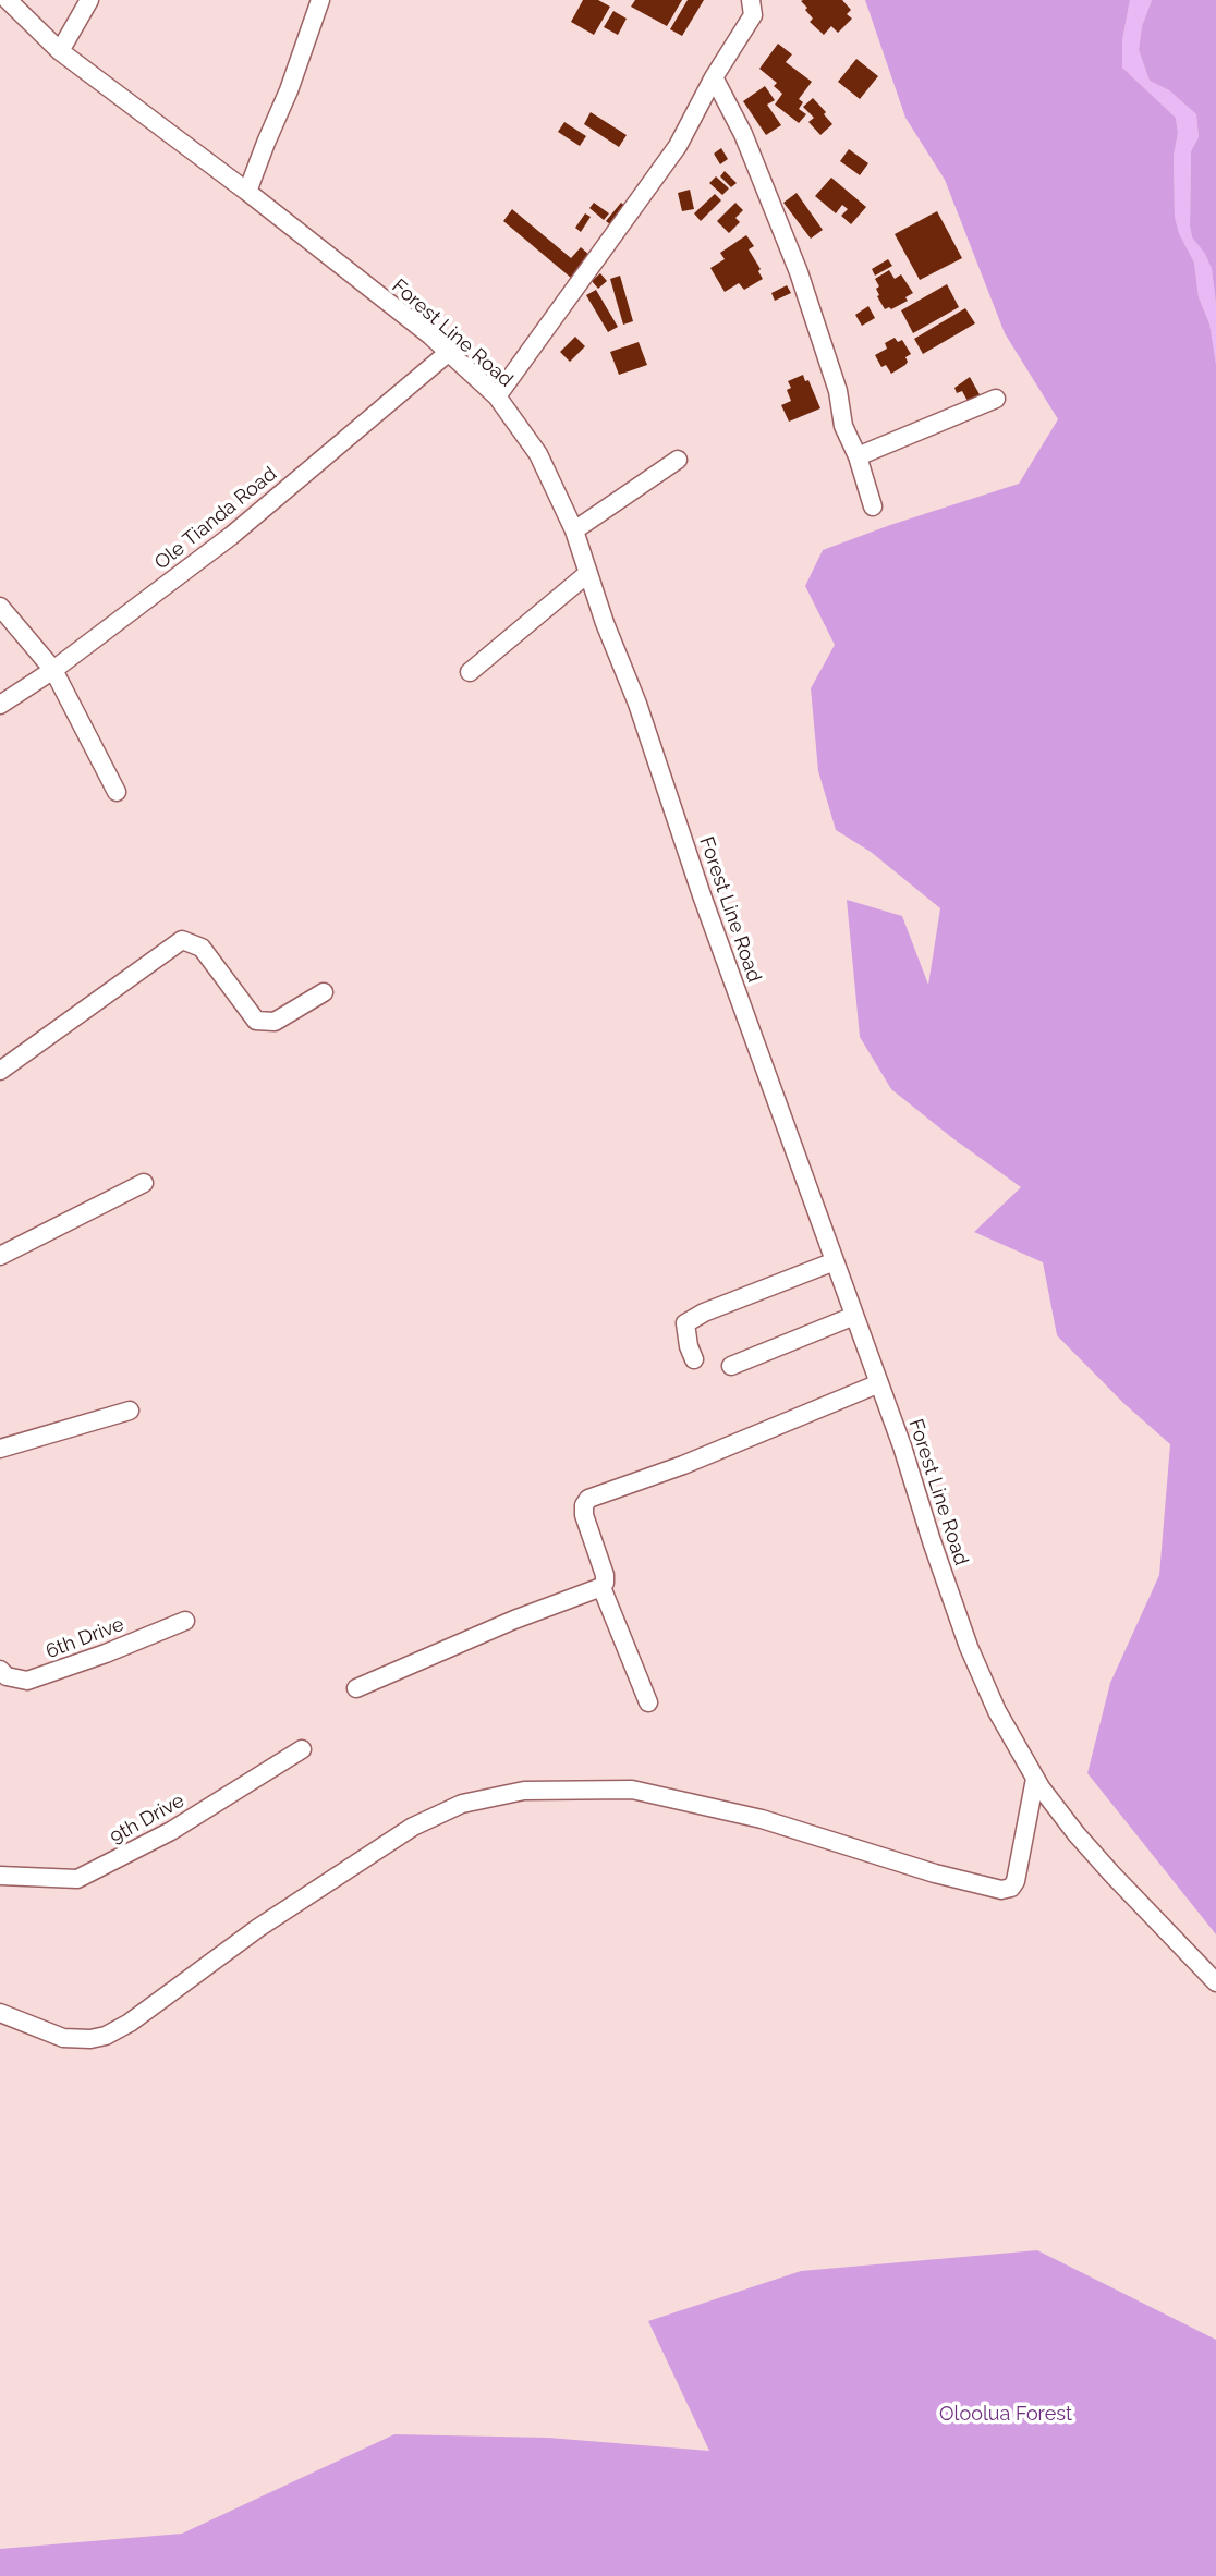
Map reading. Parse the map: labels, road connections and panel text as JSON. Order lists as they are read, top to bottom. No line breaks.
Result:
{"streets":{"street":["Forest Line Road","Ole Tianda Road","6th Drive","9th Drive"]},"crossings":[["Forest Line Road","Ole Tianda Road"]],"parks":["Oloolua Forest"]}
